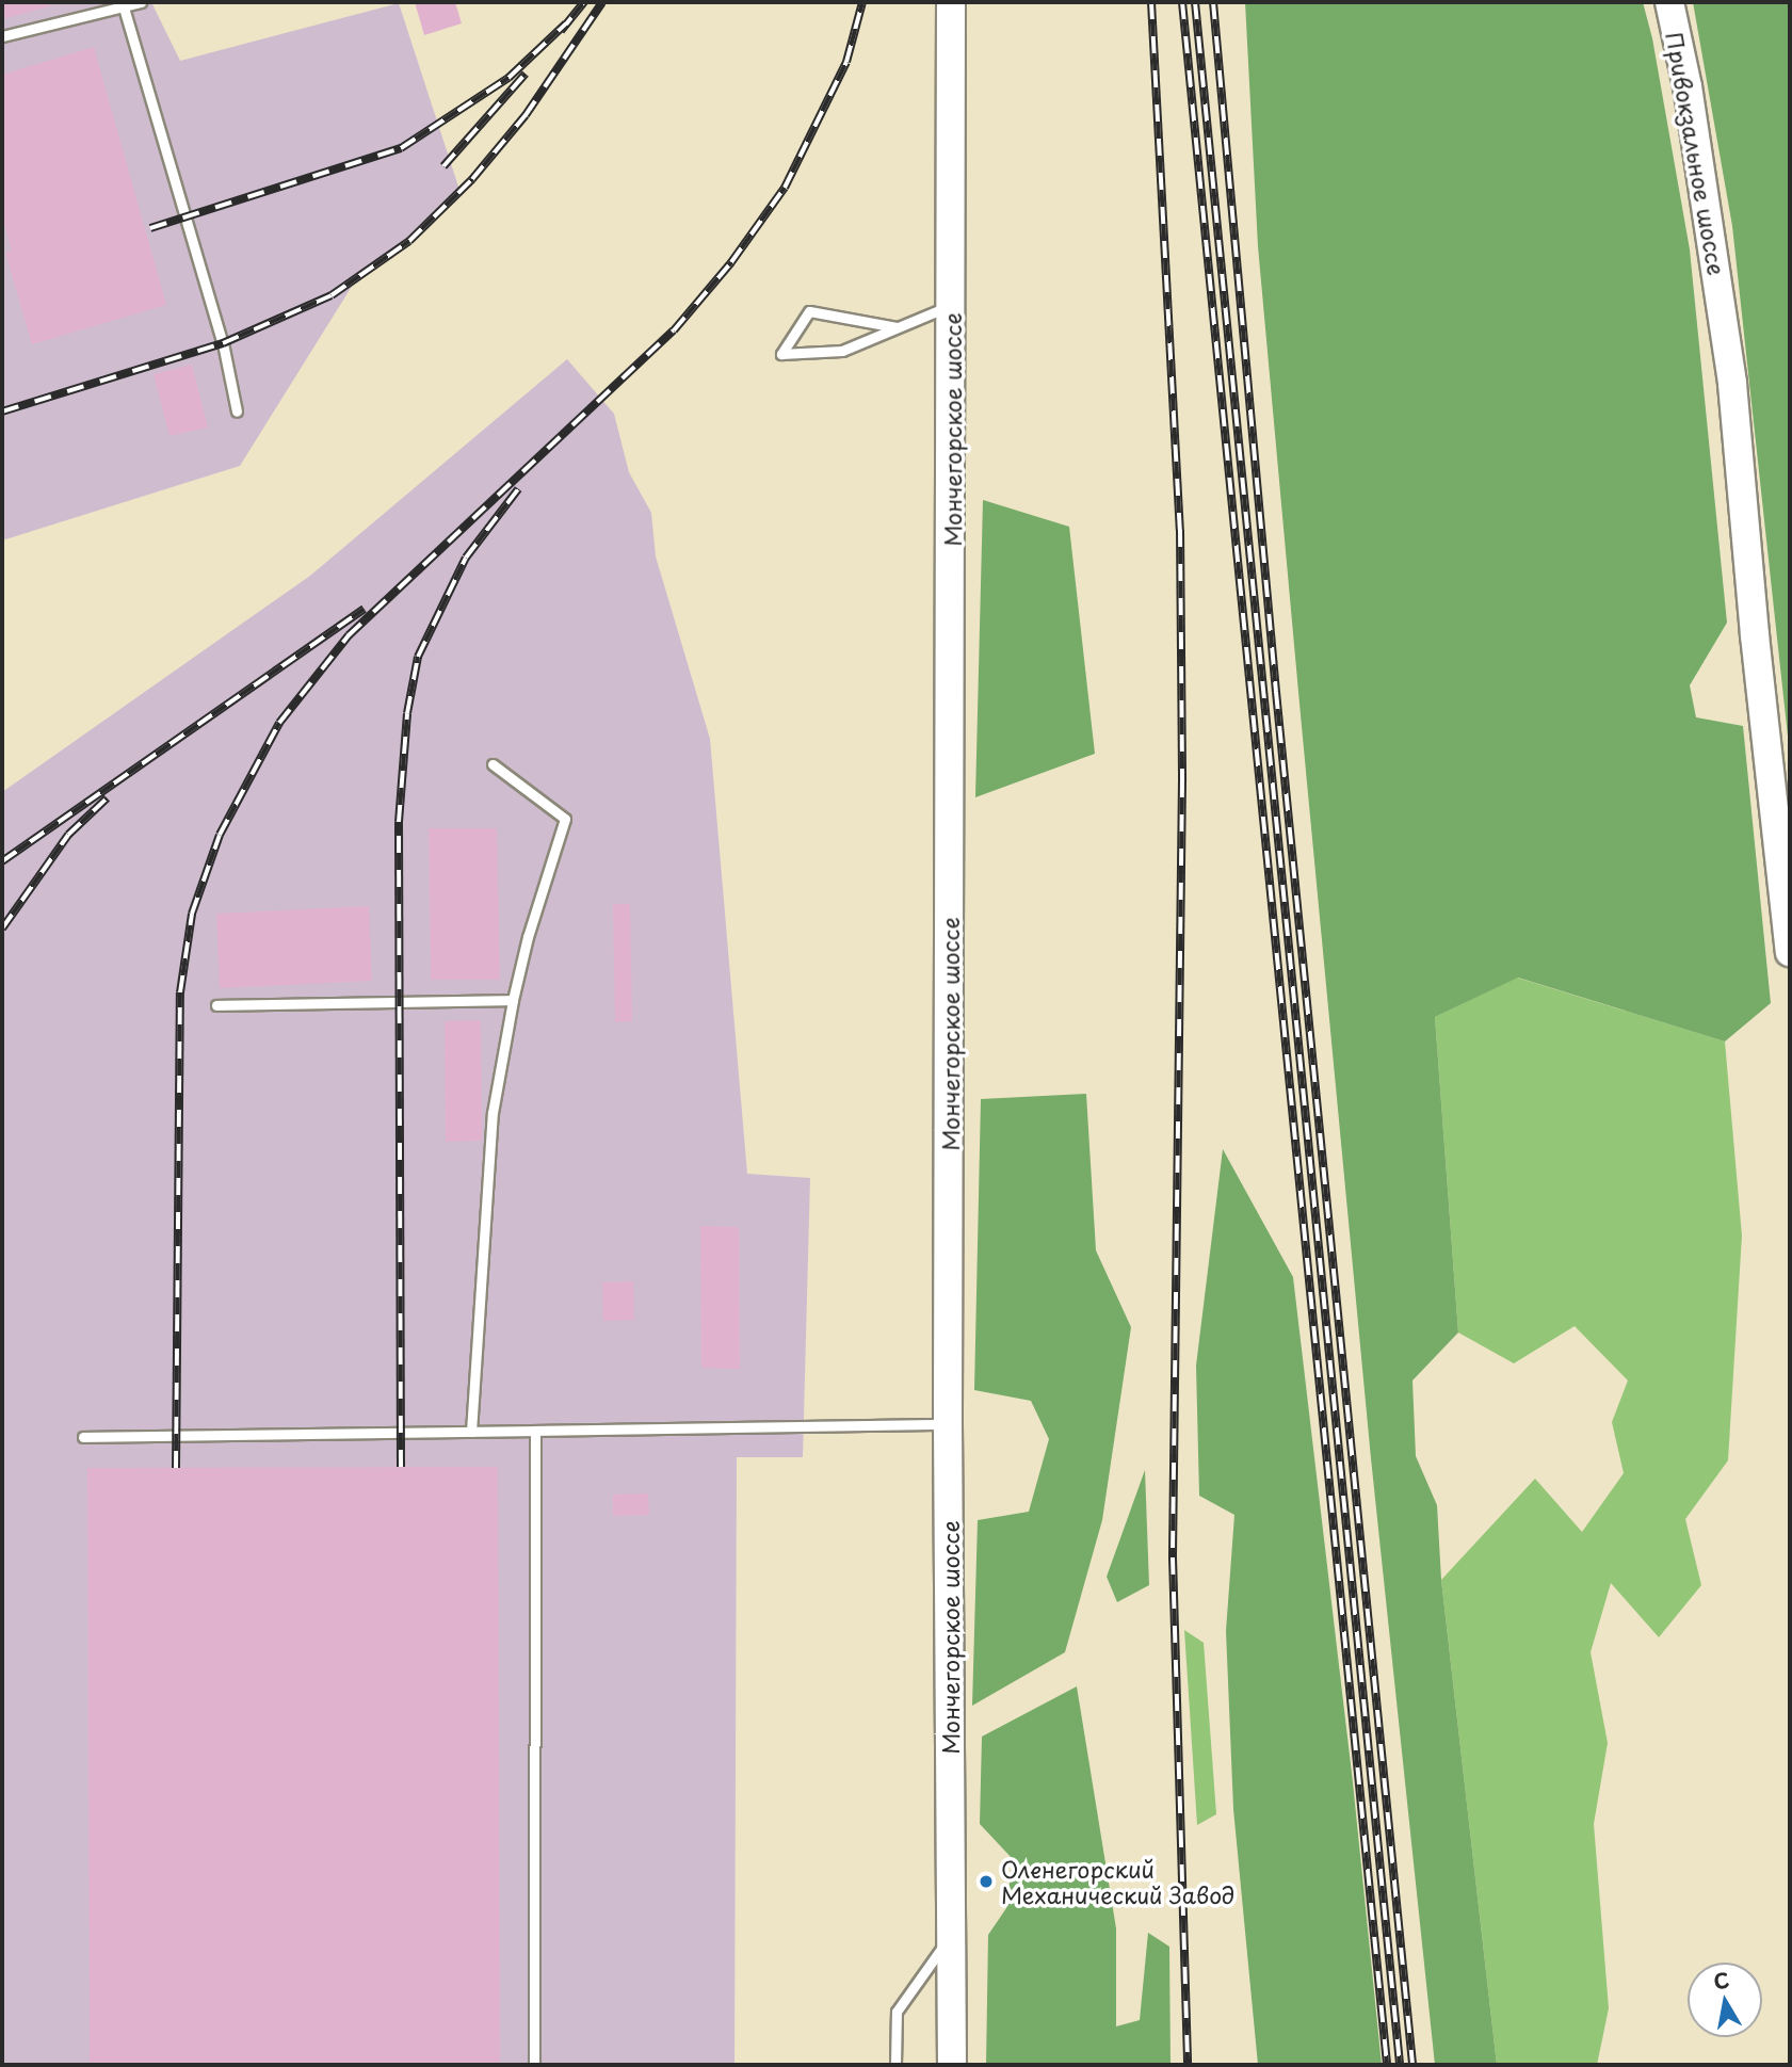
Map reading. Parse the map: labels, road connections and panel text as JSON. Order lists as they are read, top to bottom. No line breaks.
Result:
{"streets":{"street":["Привокзальное шоссе","Мончегорское шоссе"]},"places":["Оленегорский Механический Завод"],"north":"top"}
